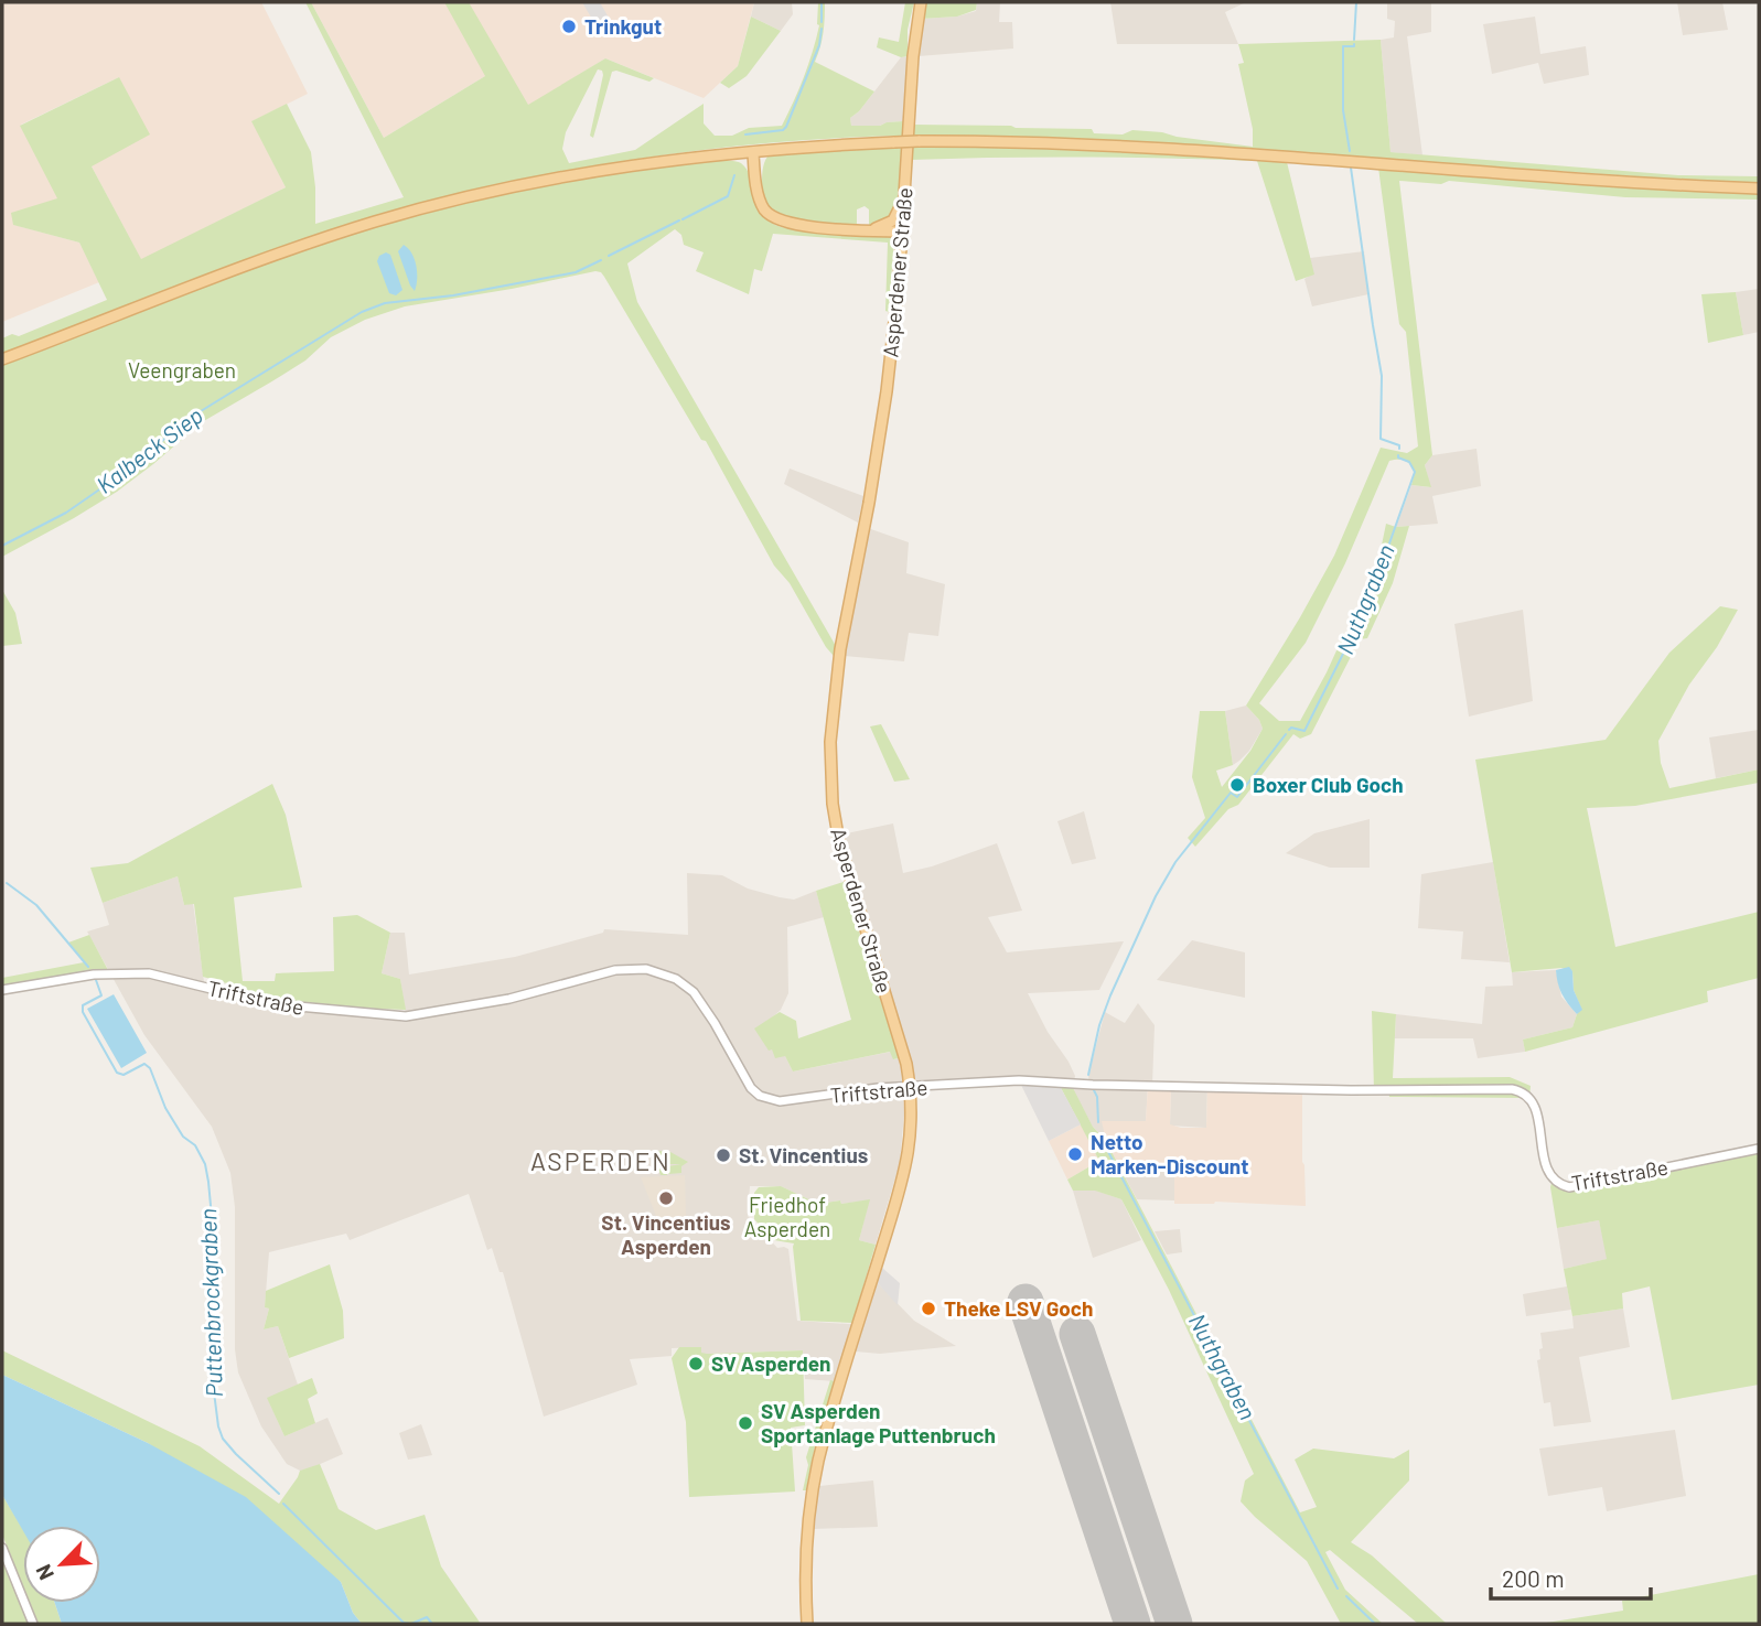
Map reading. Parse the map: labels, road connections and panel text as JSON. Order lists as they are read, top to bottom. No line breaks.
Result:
{"streets":{"main road":["Asperdener Straße"],"street":["Triftstraße"]},"crossings":[["Asperdener Straße","Triftstraße"]],"districts":["ASPERDEN"],"water":["Kalbeck Siep","Nuthgraben","Puttenbrockgraben"],"parks":["Veengraben","Friedhof Asperden"],"places":["Trinkgut","Boxer Club Goch","Netto Marken-Discount","St. Vincentius","St. Vincentius Asperden","Theke LSV Goch","SV Asperden","SV Asperden Sportanlage Puttenbruch"],"scale_bar":"200 m","north":"bottom left"}
